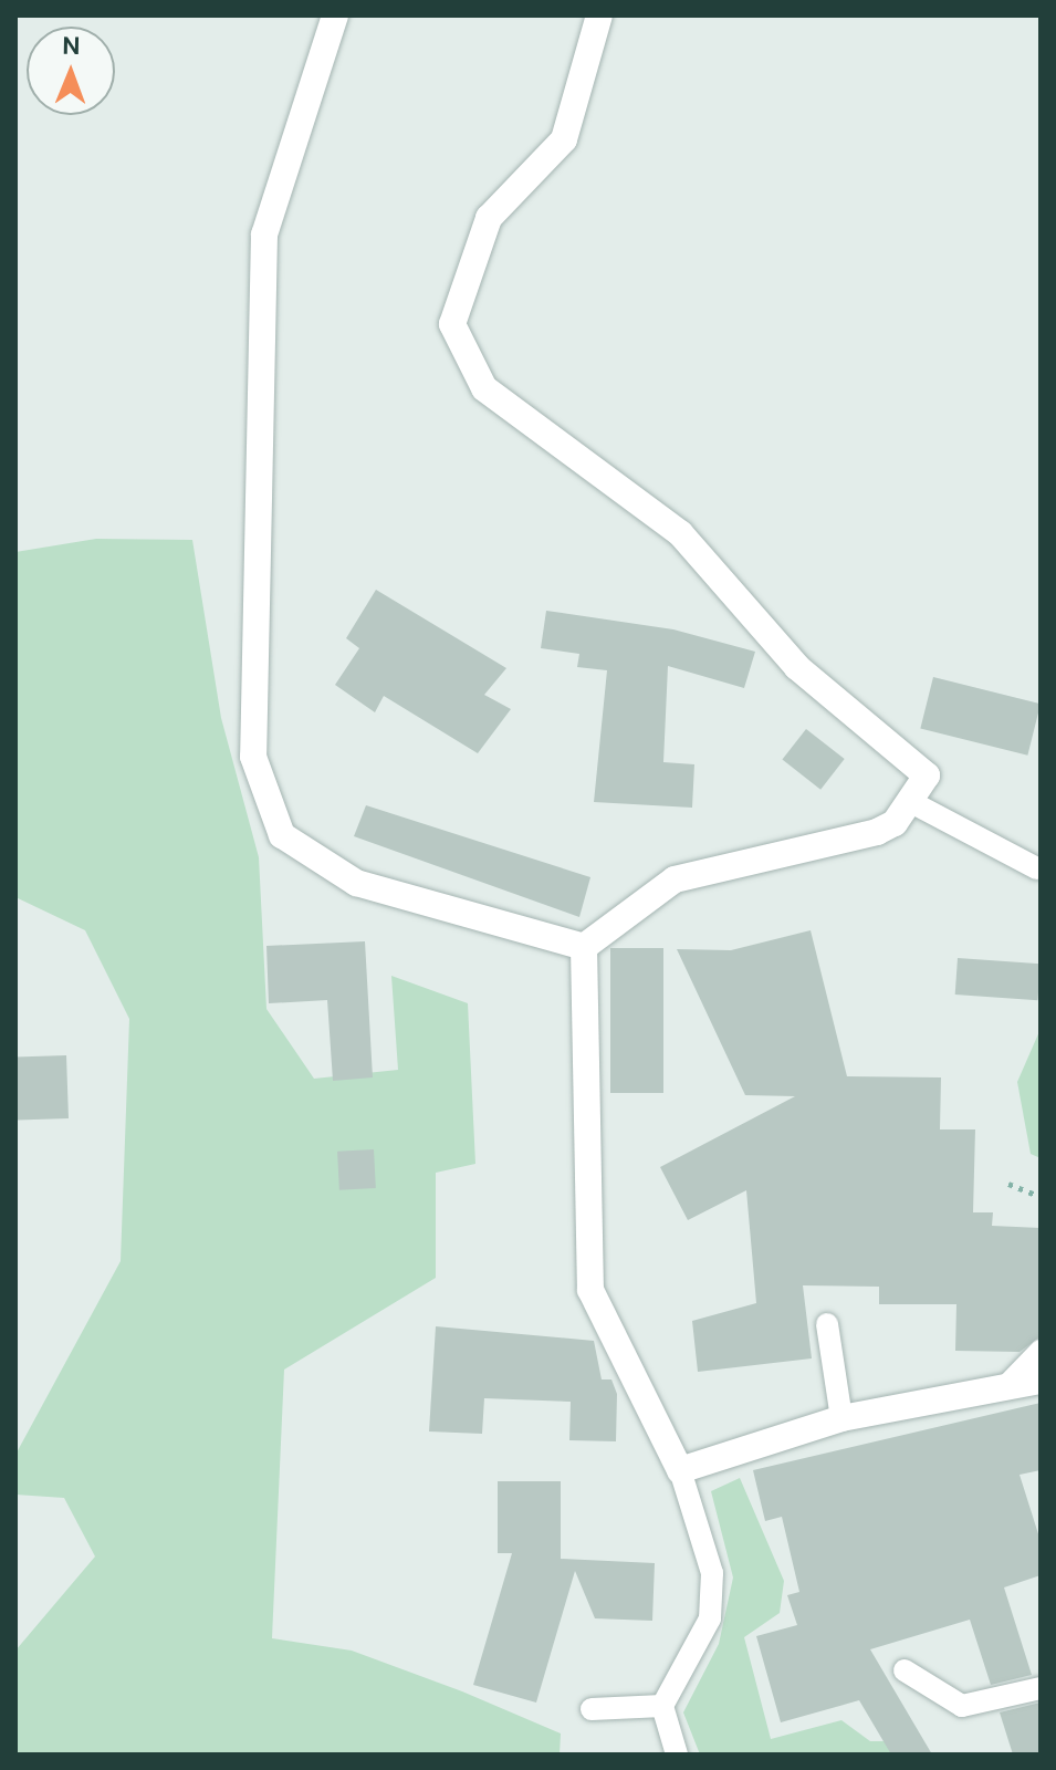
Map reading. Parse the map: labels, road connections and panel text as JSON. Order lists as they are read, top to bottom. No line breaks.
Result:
{"north":"top"}
